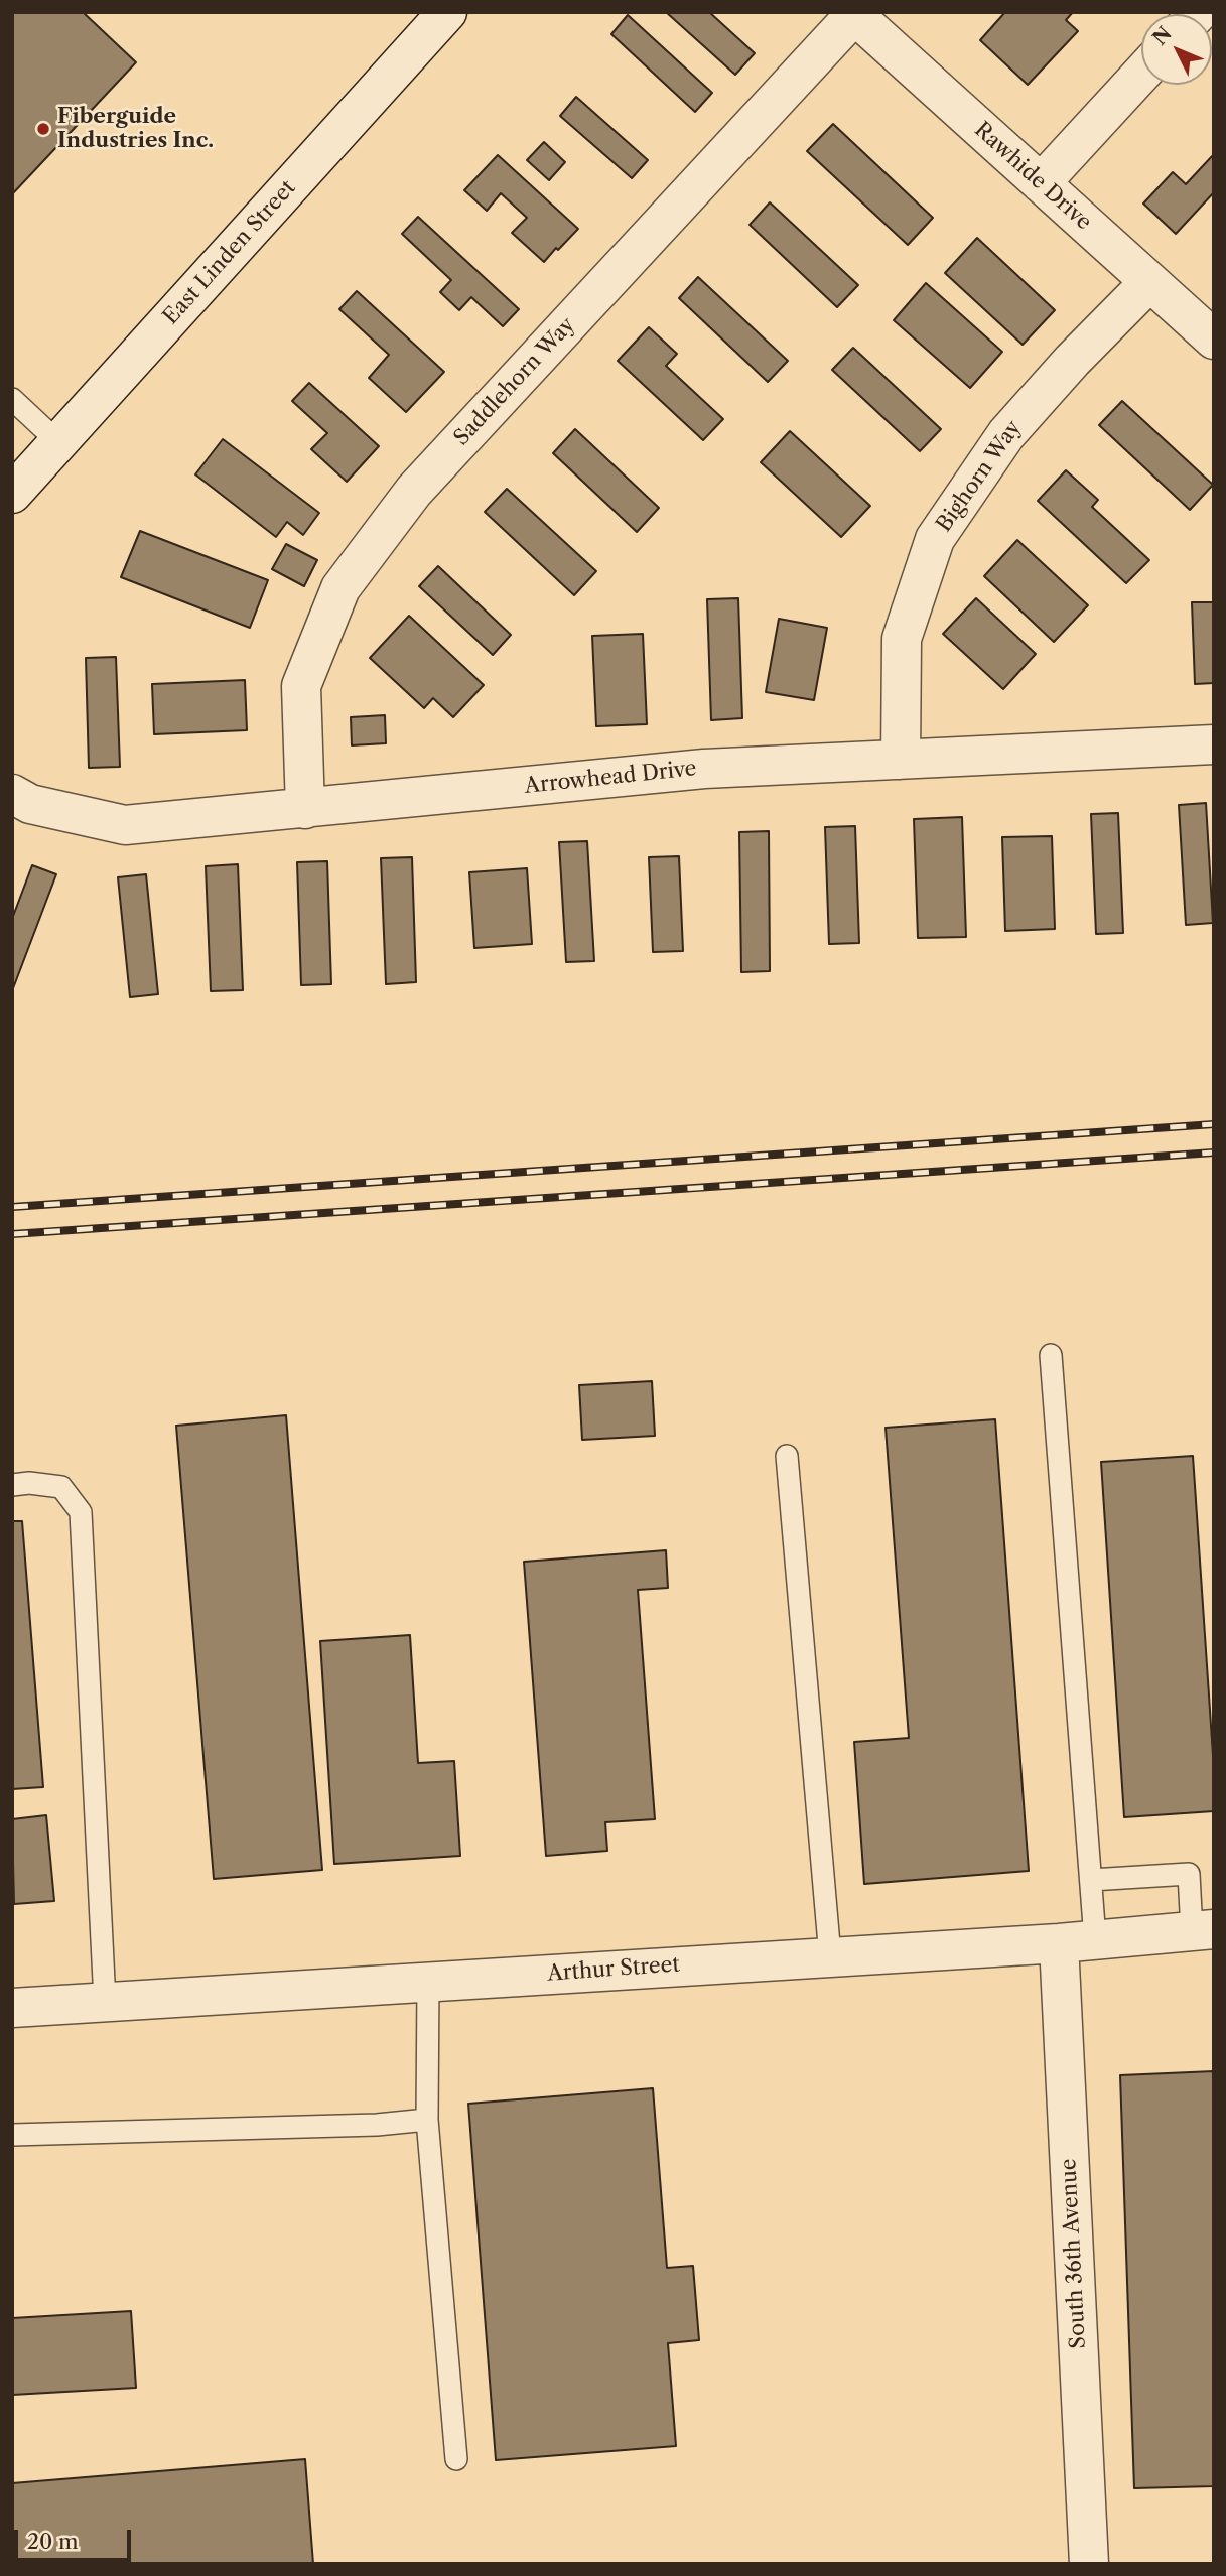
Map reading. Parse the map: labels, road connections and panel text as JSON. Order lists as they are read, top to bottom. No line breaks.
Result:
{"streets":{"street":["Rawhide Drive","East Linden Street","Saddlehorn Way","Bighorn Way","Arrowhead Drive","Arthur Street","South 36th Avenue"]},"crossings":[["Rawhide Drive","Saddlehorn Way"],["Rawhide Drive","Bighorn Way"],["Saddlehorn Way","Arrowhead Drive"],["Bighorn Way","Arrowhead Drive"],["Arthur Street","South 36th Avenue"]],"places":["Fiberguide Industries Inc."],"scale_bar":"20 m","north":"top left"}
